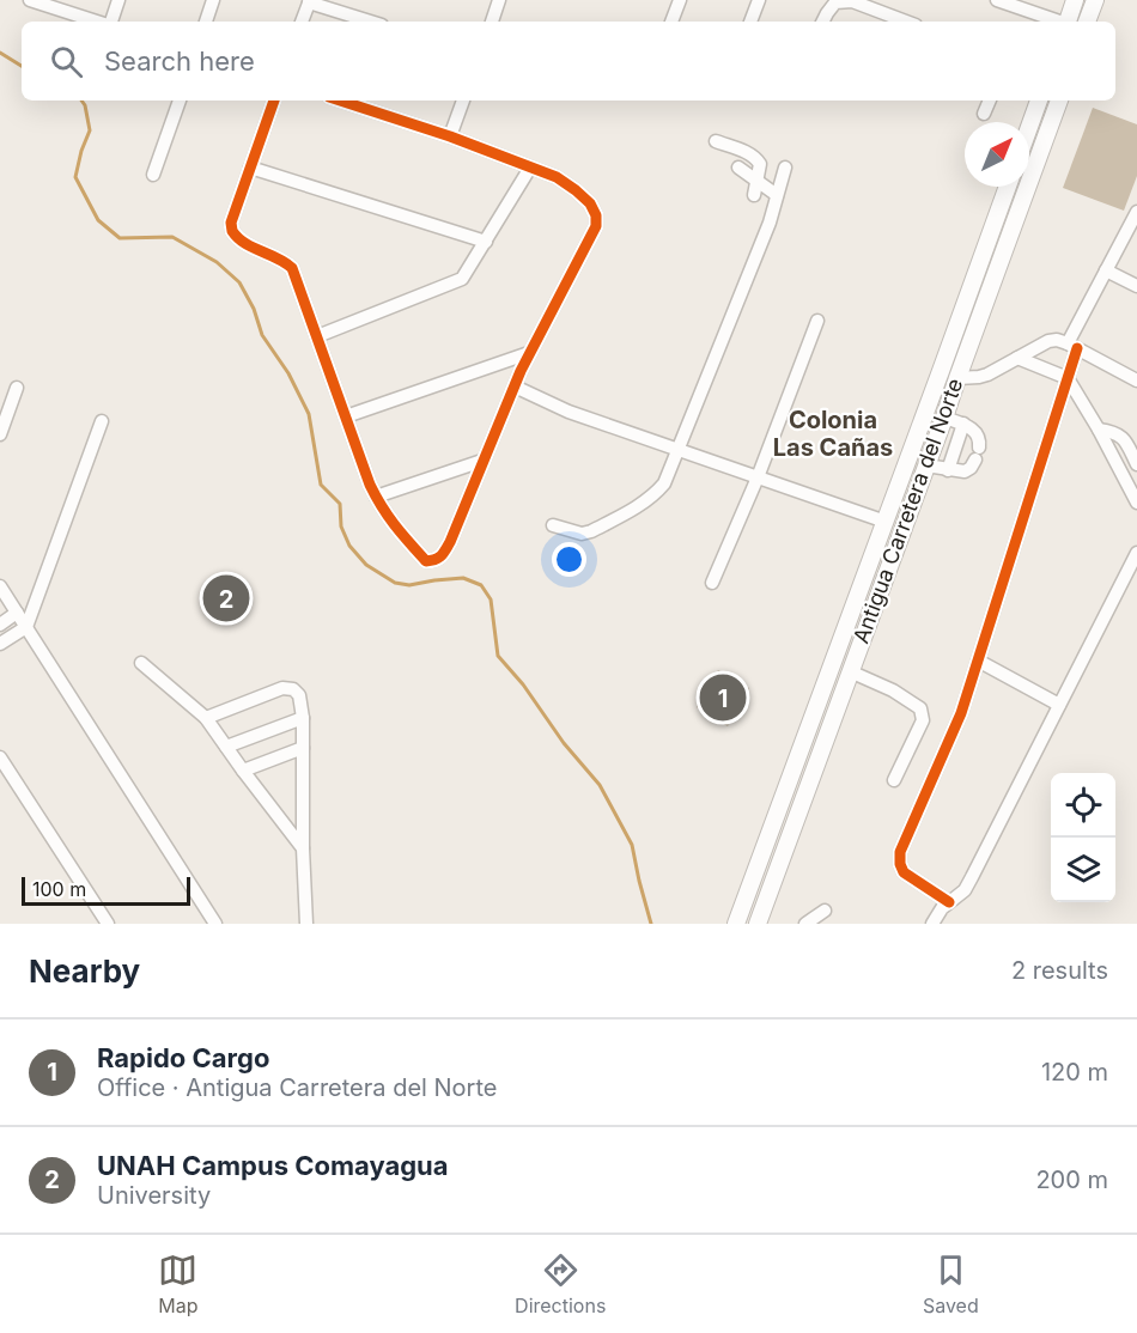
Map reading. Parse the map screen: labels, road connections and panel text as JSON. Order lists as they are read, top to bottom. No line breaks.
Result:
{"streets":{"main road":["Antigua Carretera del Norte"]},"districts":["Colonia Las Cañas"],"scale_bar":"100 m","north":"top right","page":{"search":"Search here","pins":["2","1"],"scale":"100 m","heading":["Nearby","2 results"],"list":[{"mark":"1","name":"Rapido Cargo","note":"Office · Antigua Carretera del Norte","value":"120 m"},{"mark":"2","name":"UNAH Campus Comayagua","note":"University","value":"200 m"}],"nav":["Map","Directions","Saved"]}}
